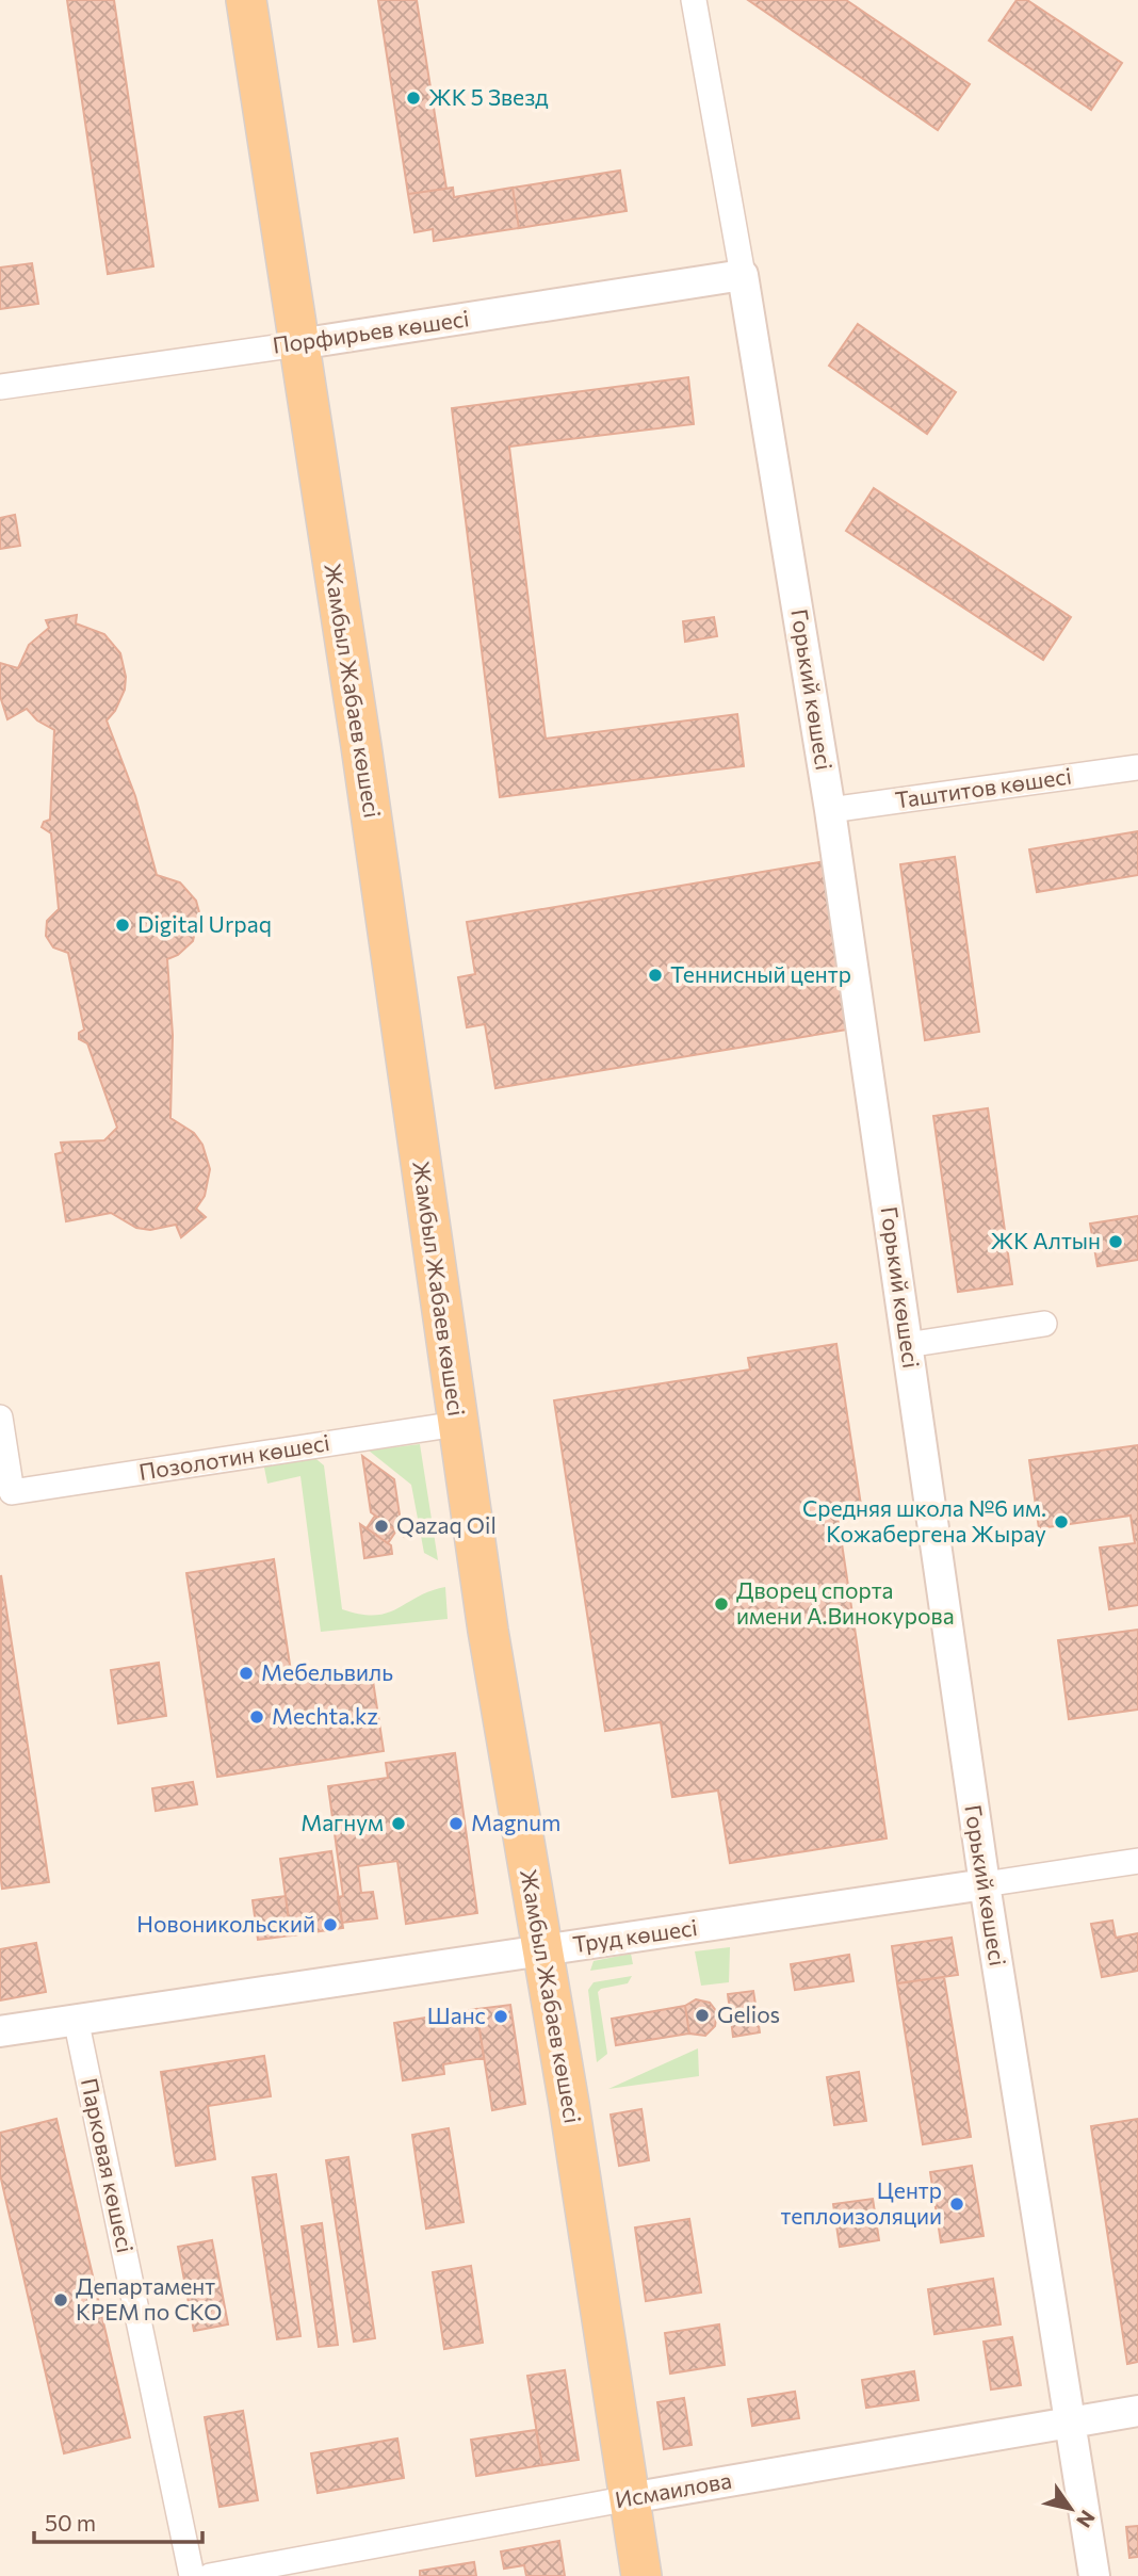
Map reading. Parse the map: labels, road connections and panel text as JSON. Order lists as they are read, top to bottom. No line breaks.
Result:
{"streets":{"main road":["Жамбыл Жабаев көшесі"],"street":["Порфирьев көшесі","Горький көшесі","Таштитов көшесі","Позолотин көшесі","Труд көшесі","Парковая көшесі","Исмаилова"]},"crossings":[["Порфирьев көшесі","Горький көшесі"],["Порфирьев көшесі","Жамбыл Жабаев көшесі"],["Горький көшесі","Таштитов көшесі"],["Горький көшесі","Труд көшесі"],["Горький көшесі","Исмаилова"],["Жамбыл Жабаев көшесі","Позолотин көшесі"],["Жамбыл Жабаев көшесі","Труд көшесі"],["Жамбыл Жабаев көшесі","Исмаилова"],["Труд көшесі","Парковая көшесі"]],"places":["ЖК 5 Звезд","Digital Urpaq","Теннисный центр","ЖК Алтын","Средняя школа №6 им. Кожабергена Жырау","Qazaq Oil","Дворец спорта имени А.Винокурова","Мебельвиль","Mechta.kz","Магнум","Magnum","Новоникольский","Gelios","Шанс","Центр теплоизоляции","Департамент КРЕМ по СКО"],"scale_bar":"50 m","north":"bottom right"}
